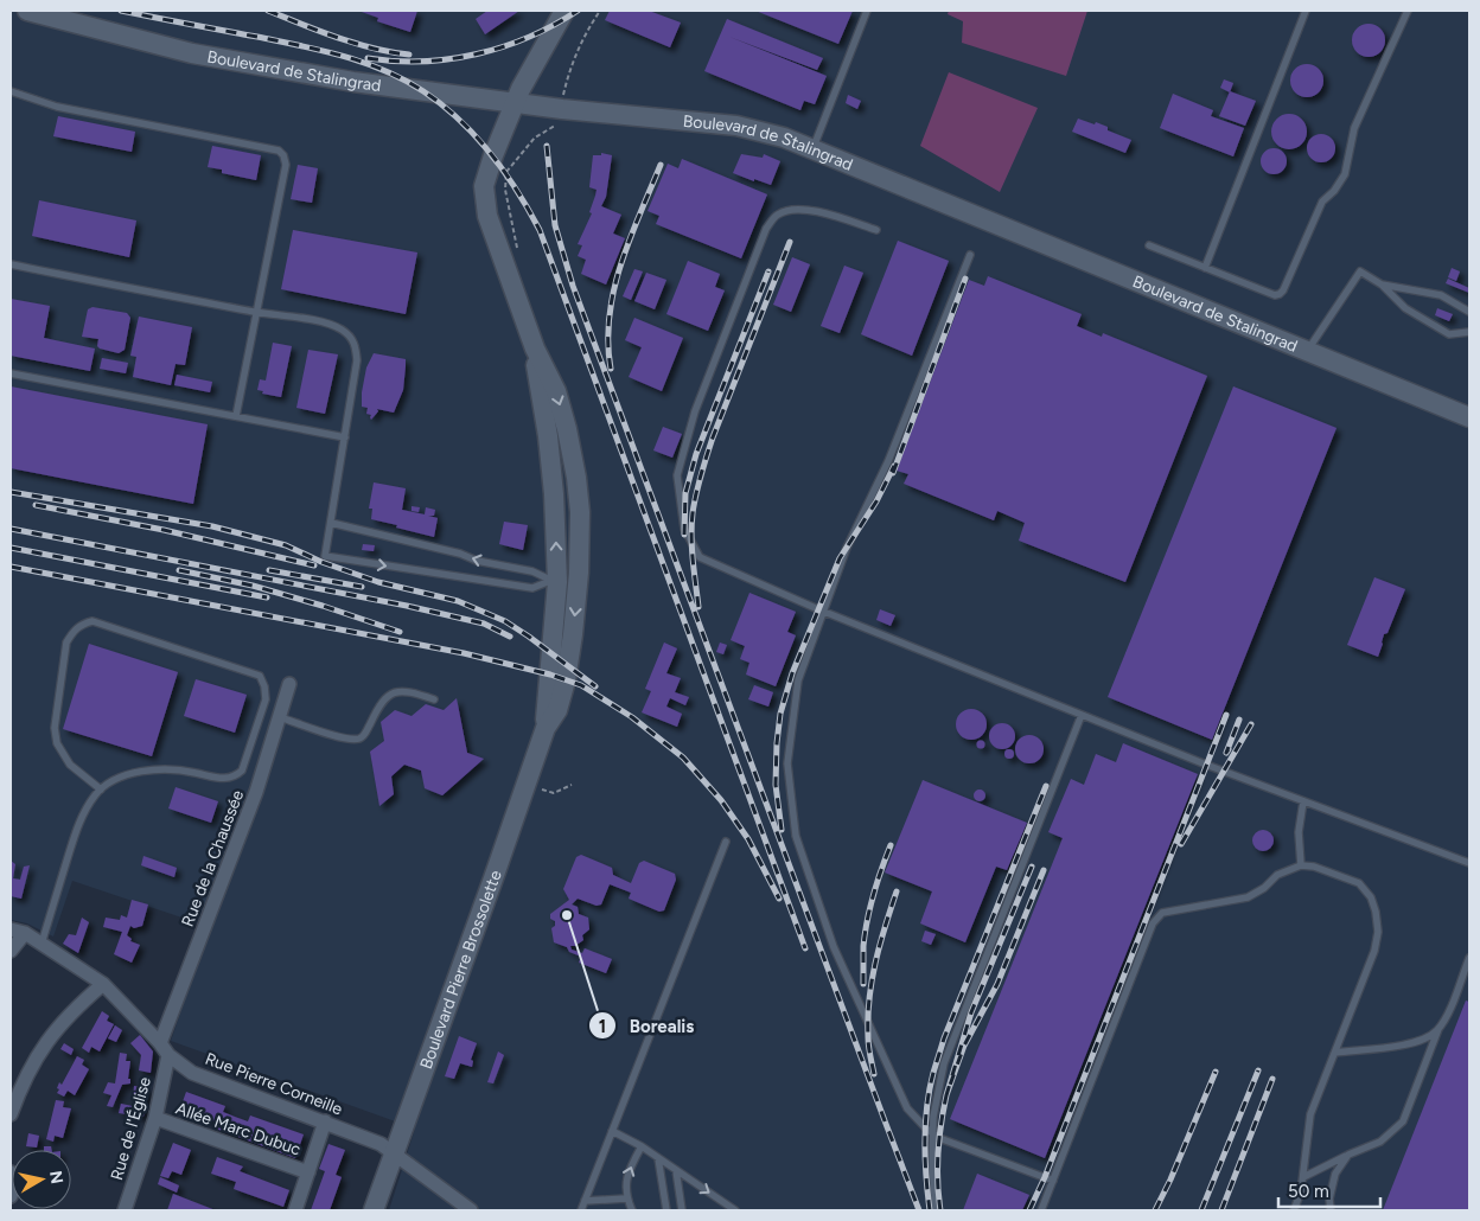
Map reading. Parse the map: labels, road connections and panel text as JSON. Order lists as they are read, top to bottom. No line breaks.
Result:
{"streets":{"main road":["Boulevard de Stalingrad","Boulevard Pierre Brossolette"],"street":["Rue de la Chaussée","Rue Pierre Corneille","Rue de l'Église","Allée Marc Dubuc"]},"crossings":[["Boulevard de Stalingrad","Boulevard Pierre Brossolette"],["Rue de la Chaussée","Rue Pierre Corneille"],["Boulevard Pierre Brossolette","Rue Pierre Corneille"],["Rue Pierre Corneille","Rue de l'Église"],["Rue Pierre Corneille","Allée Marc Dubuc"],["Rue de l'Église","Allée Marc Dubuc"]],"places":["Borealis"],"scale_bar":"50 m","north":"right"}
